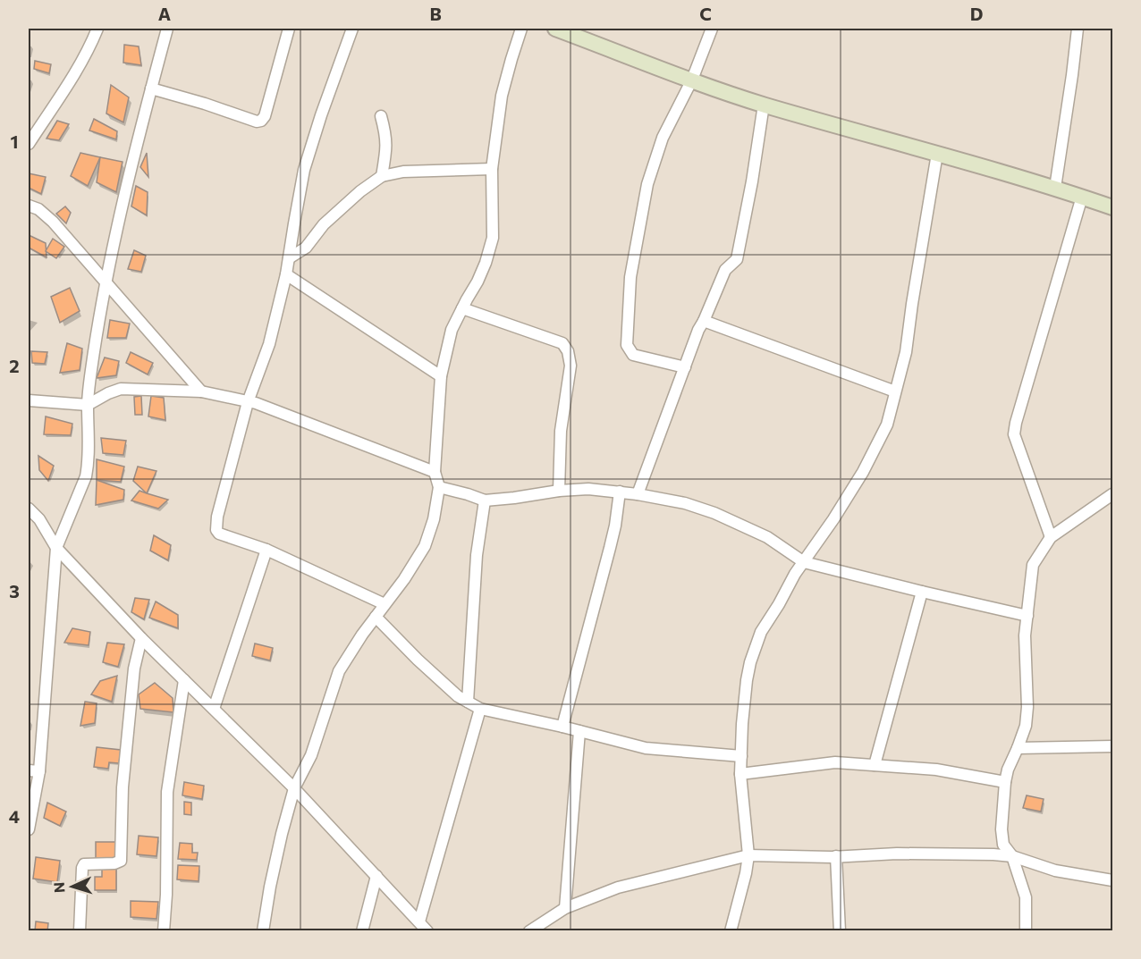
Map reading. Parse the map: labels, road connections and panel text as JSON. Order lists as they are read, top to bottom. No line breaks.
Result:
{"north":"left","grid":{"columns":["A","B","C","D"],"rows":["1","2","3","4"]}}
